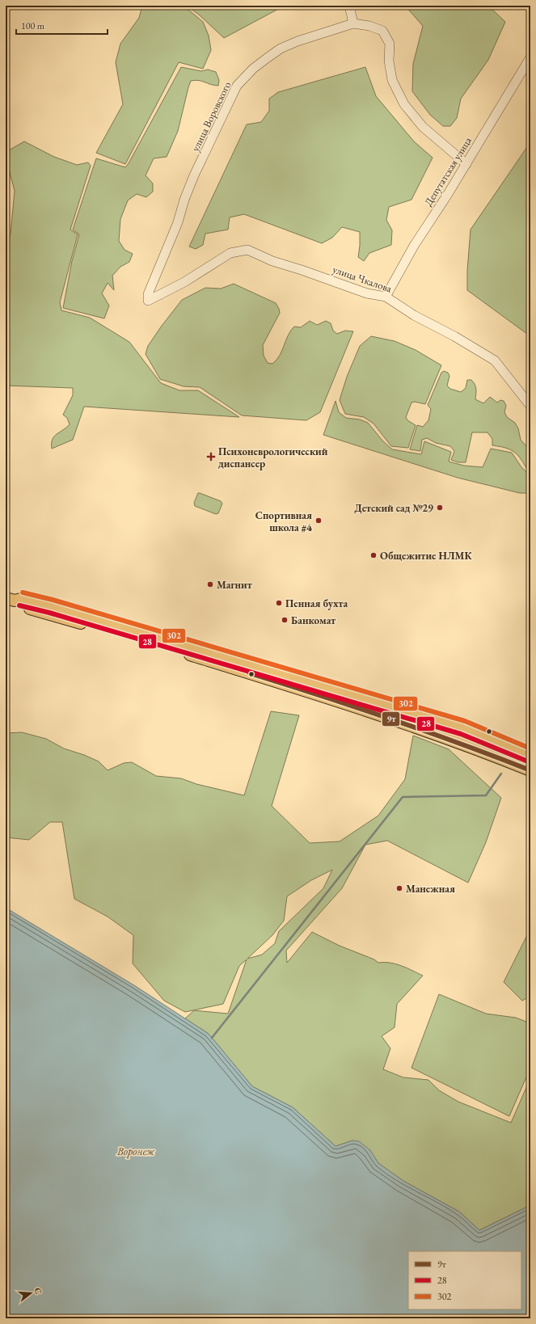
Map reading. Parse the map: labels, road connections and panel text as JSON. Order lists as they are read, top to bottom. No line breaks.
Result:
{"streets":{"street":["улица Воровского","Депутатская улица","улица Чкалова"]},"crossings":[["улица Воровского","Депутатская улица"],["улица Воровского","улица Чкалова"],["Депутатская улица","улица Чкалова"]],"water":["Воронеж"],"places":{"health":["Психоневрологический диспансер"],"other":["Детский сад №29","Спортивная школа #4","Общежитие НЛМК","Магнит","Пенная бухта","Банкомат","Манежная"]},"lines":["transit line 302","transit line 28","transit line 9т"],"legend":["9т","28","302"],"scale_bar":"100 m","north":"right"}
